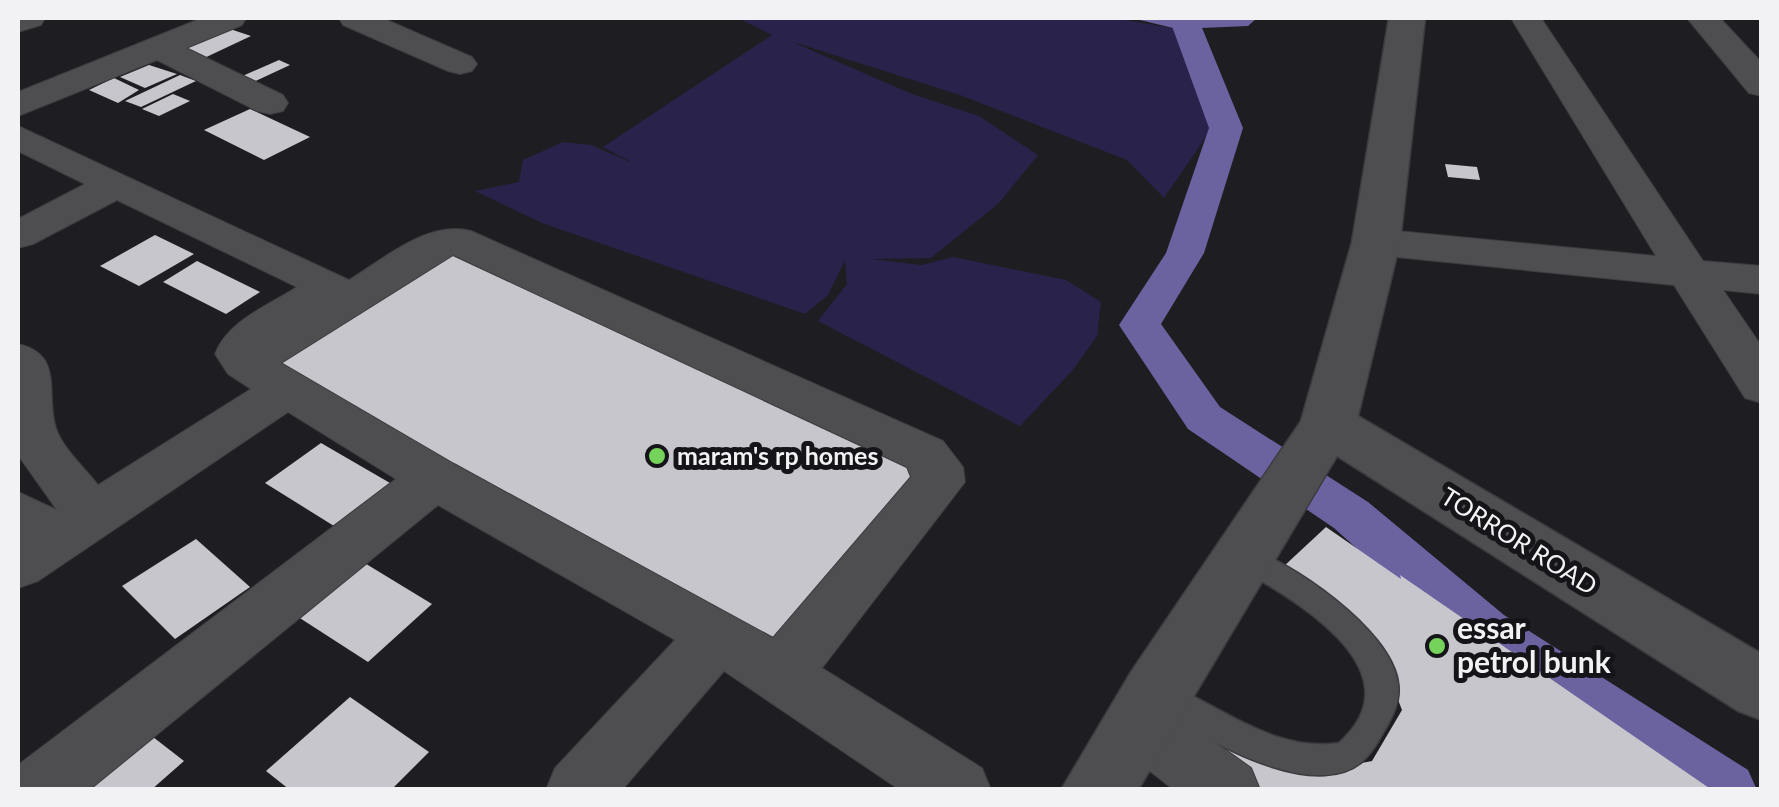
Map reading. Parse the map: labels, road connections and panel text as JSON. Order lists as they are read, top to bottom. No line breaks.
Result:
{"streets":{"street":["TORROR ROAD"]},"places":["maram's rp homes","essar petrol bunk"]}
